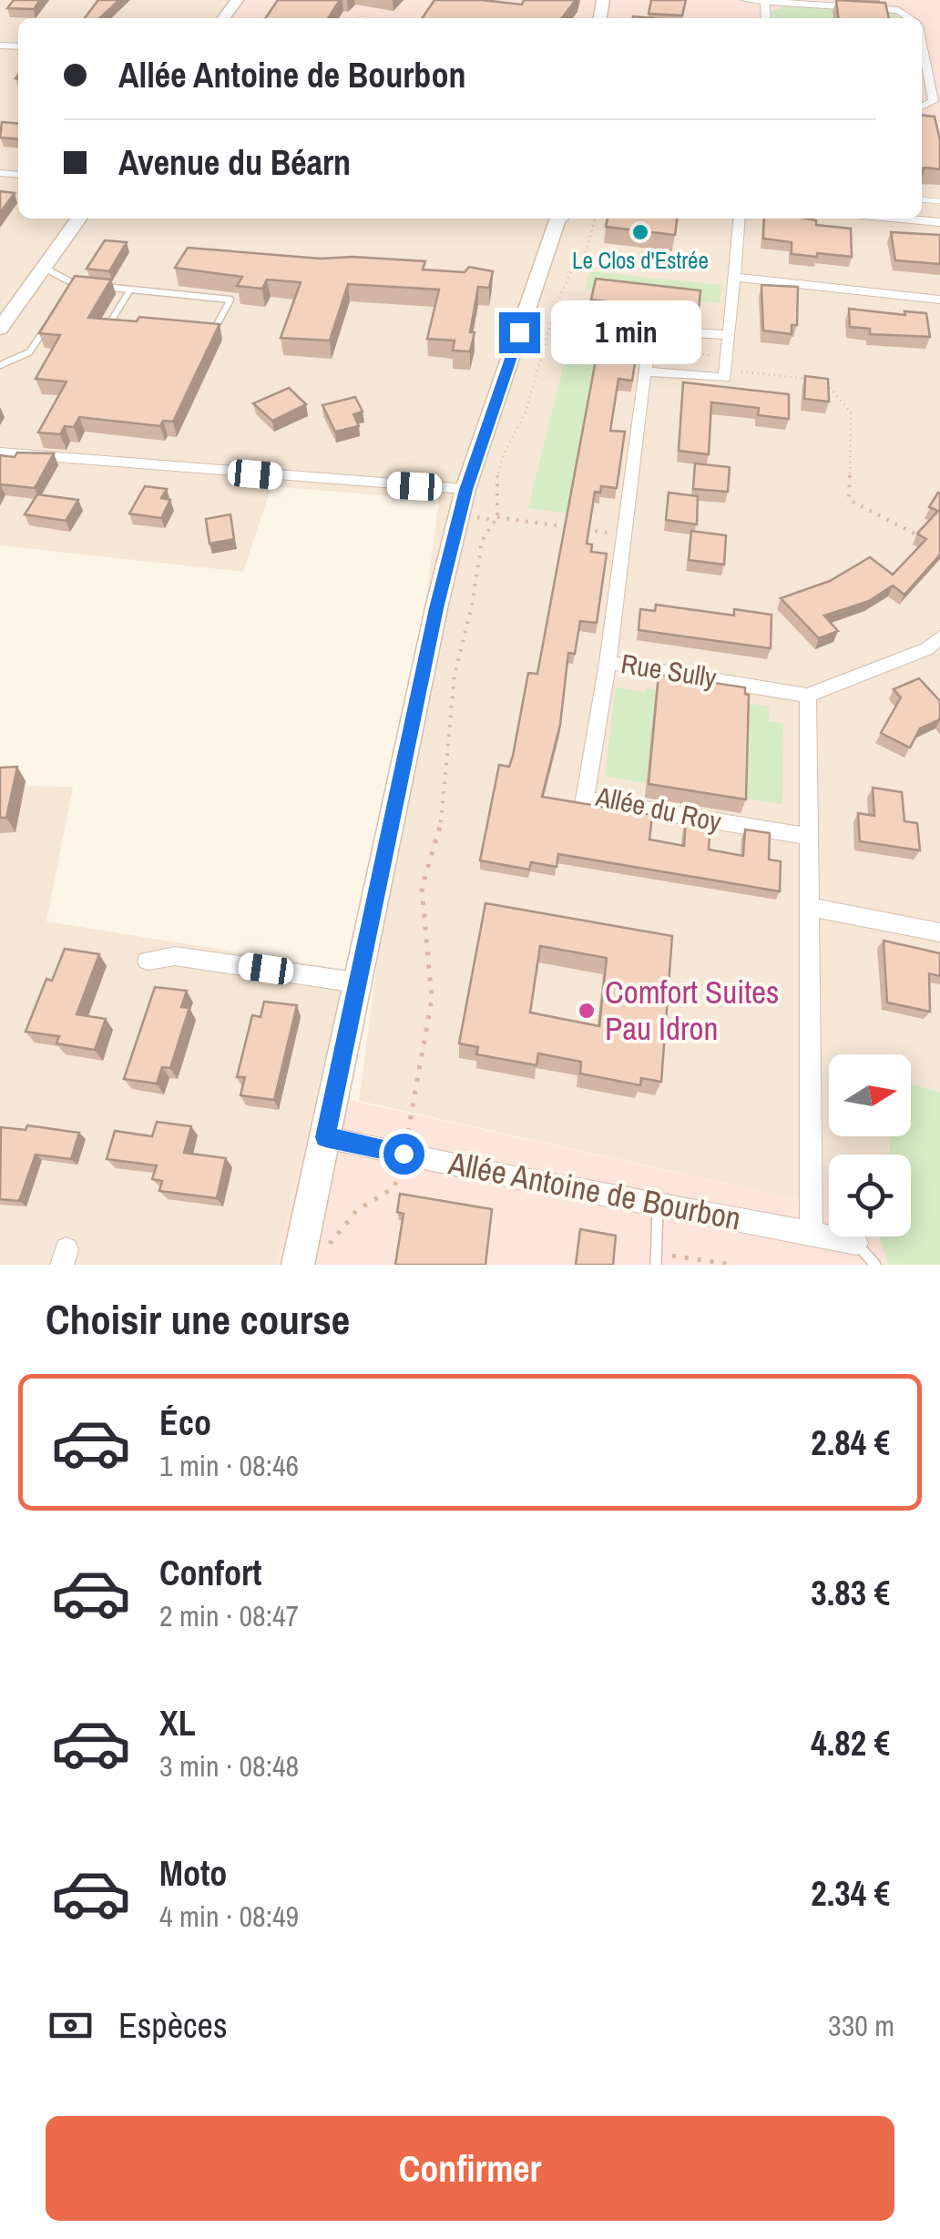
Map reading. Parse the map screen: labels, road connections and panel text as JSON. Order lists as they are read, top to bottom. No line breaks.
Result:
{"streets":{"street":["Rue Sully","Allée du Roy","Allée Antoine de Bourbon"]},"crossings":[["Rue Sully","Allée du Roy"]],"places":["Le Clos d'Estrée","Comfort Suites Pau Idron"],"north":"right","page":{"banner":["Allée Antoine de Bourbon","Avenue du Béarn"],"bubble":"1 min","heading":"Choisir une course","list":[{"name":"Éco","note":"1 min · 08:46","value":"2.84 €"},{"name":"Confort","note":"2 min · 08:47","value":"3.83 €"},{"name":"XL","note":"3 min · 08:48","value":"4.82 €"},{"name":"Moto","note":"4 min · 08:49","value":"2.34 €"}],"pay":["Espèces","330 m"],"buttons":"Confirmer"}}
